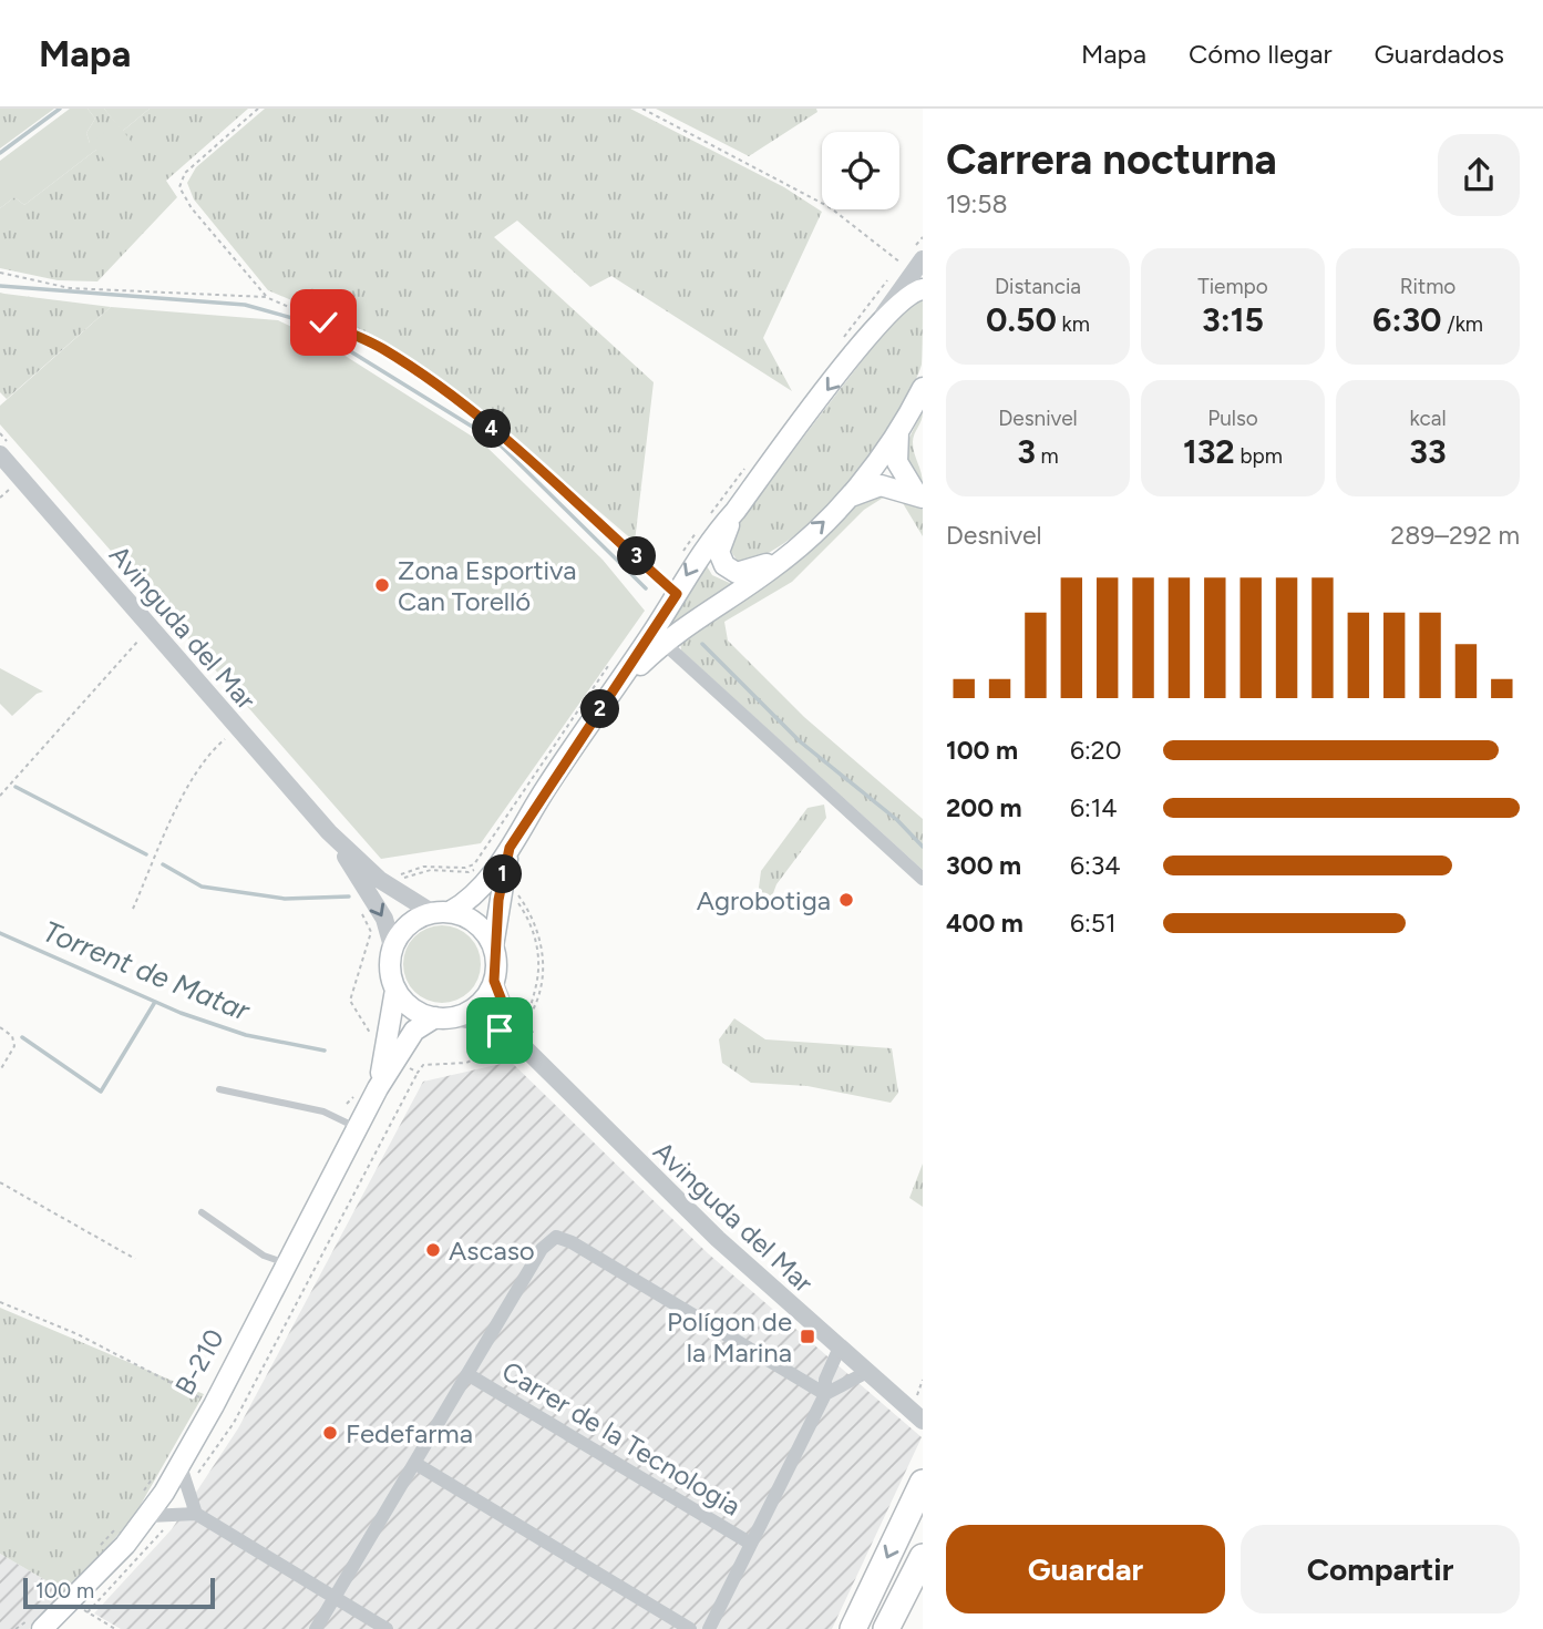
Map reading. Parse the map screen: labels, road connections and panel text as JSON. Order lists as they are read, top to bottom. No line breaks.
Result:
{"streets":{"main road":["B-210"],"street":["Avinguda del Mar","Carrer de la Tecnologia"]},"crossings":[["Avinguda del Mar","B-210"]],"water":["Torrent de Matar"],"places":{"other":["Zona Esportiva Can Torelló","Agrobotiga","Ascaso","Fedefarma"],"transit":["Polígon de la Marina"]},"scale_bar":"100 m","page":{"header":"Mapa","nav":["Mapa","Cómo llegar","Guardados"],"heading":["Carrera nocturna","19:58"],"stats":[["Distancia","0.50 km"],["Tiempo","3:15"],["Ritmo","6:30 /km"],["Desnivel","3 m"],["Pulso","132 bpm"],["kcal","33"]],"pins":["4","3","2","1"],"chart":["Desnivel","289–292 m"],"list":[{"name":"100 m","note":"6:20"},{"name":"200 m","note":"6:14"},{"name":"300 m","note":"6:34"},{"name":"400 m","note":"6:51"}],"buttons":["Guardar","Compartir"],"scale":"100 m"}}
